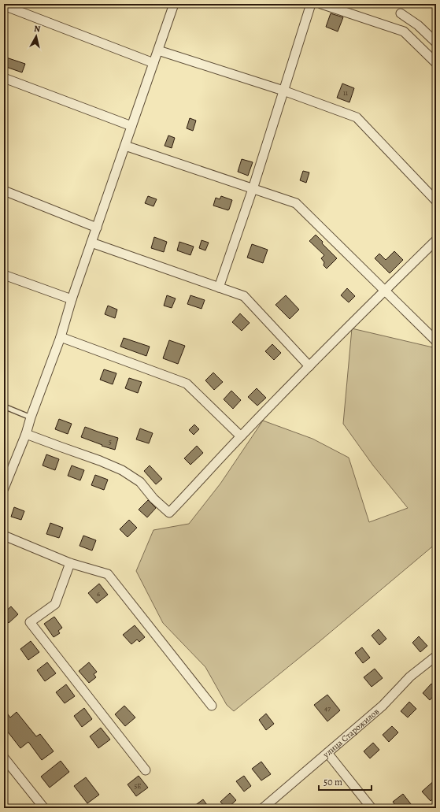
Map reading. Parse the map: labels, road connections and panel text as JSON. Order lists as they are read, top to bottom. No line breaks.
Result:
{"streets":{"street":["улица Старожилов"]},"house_numbers":["11","5","6","47","5Е"],"scale_bar":"50 m","north":"top"}
